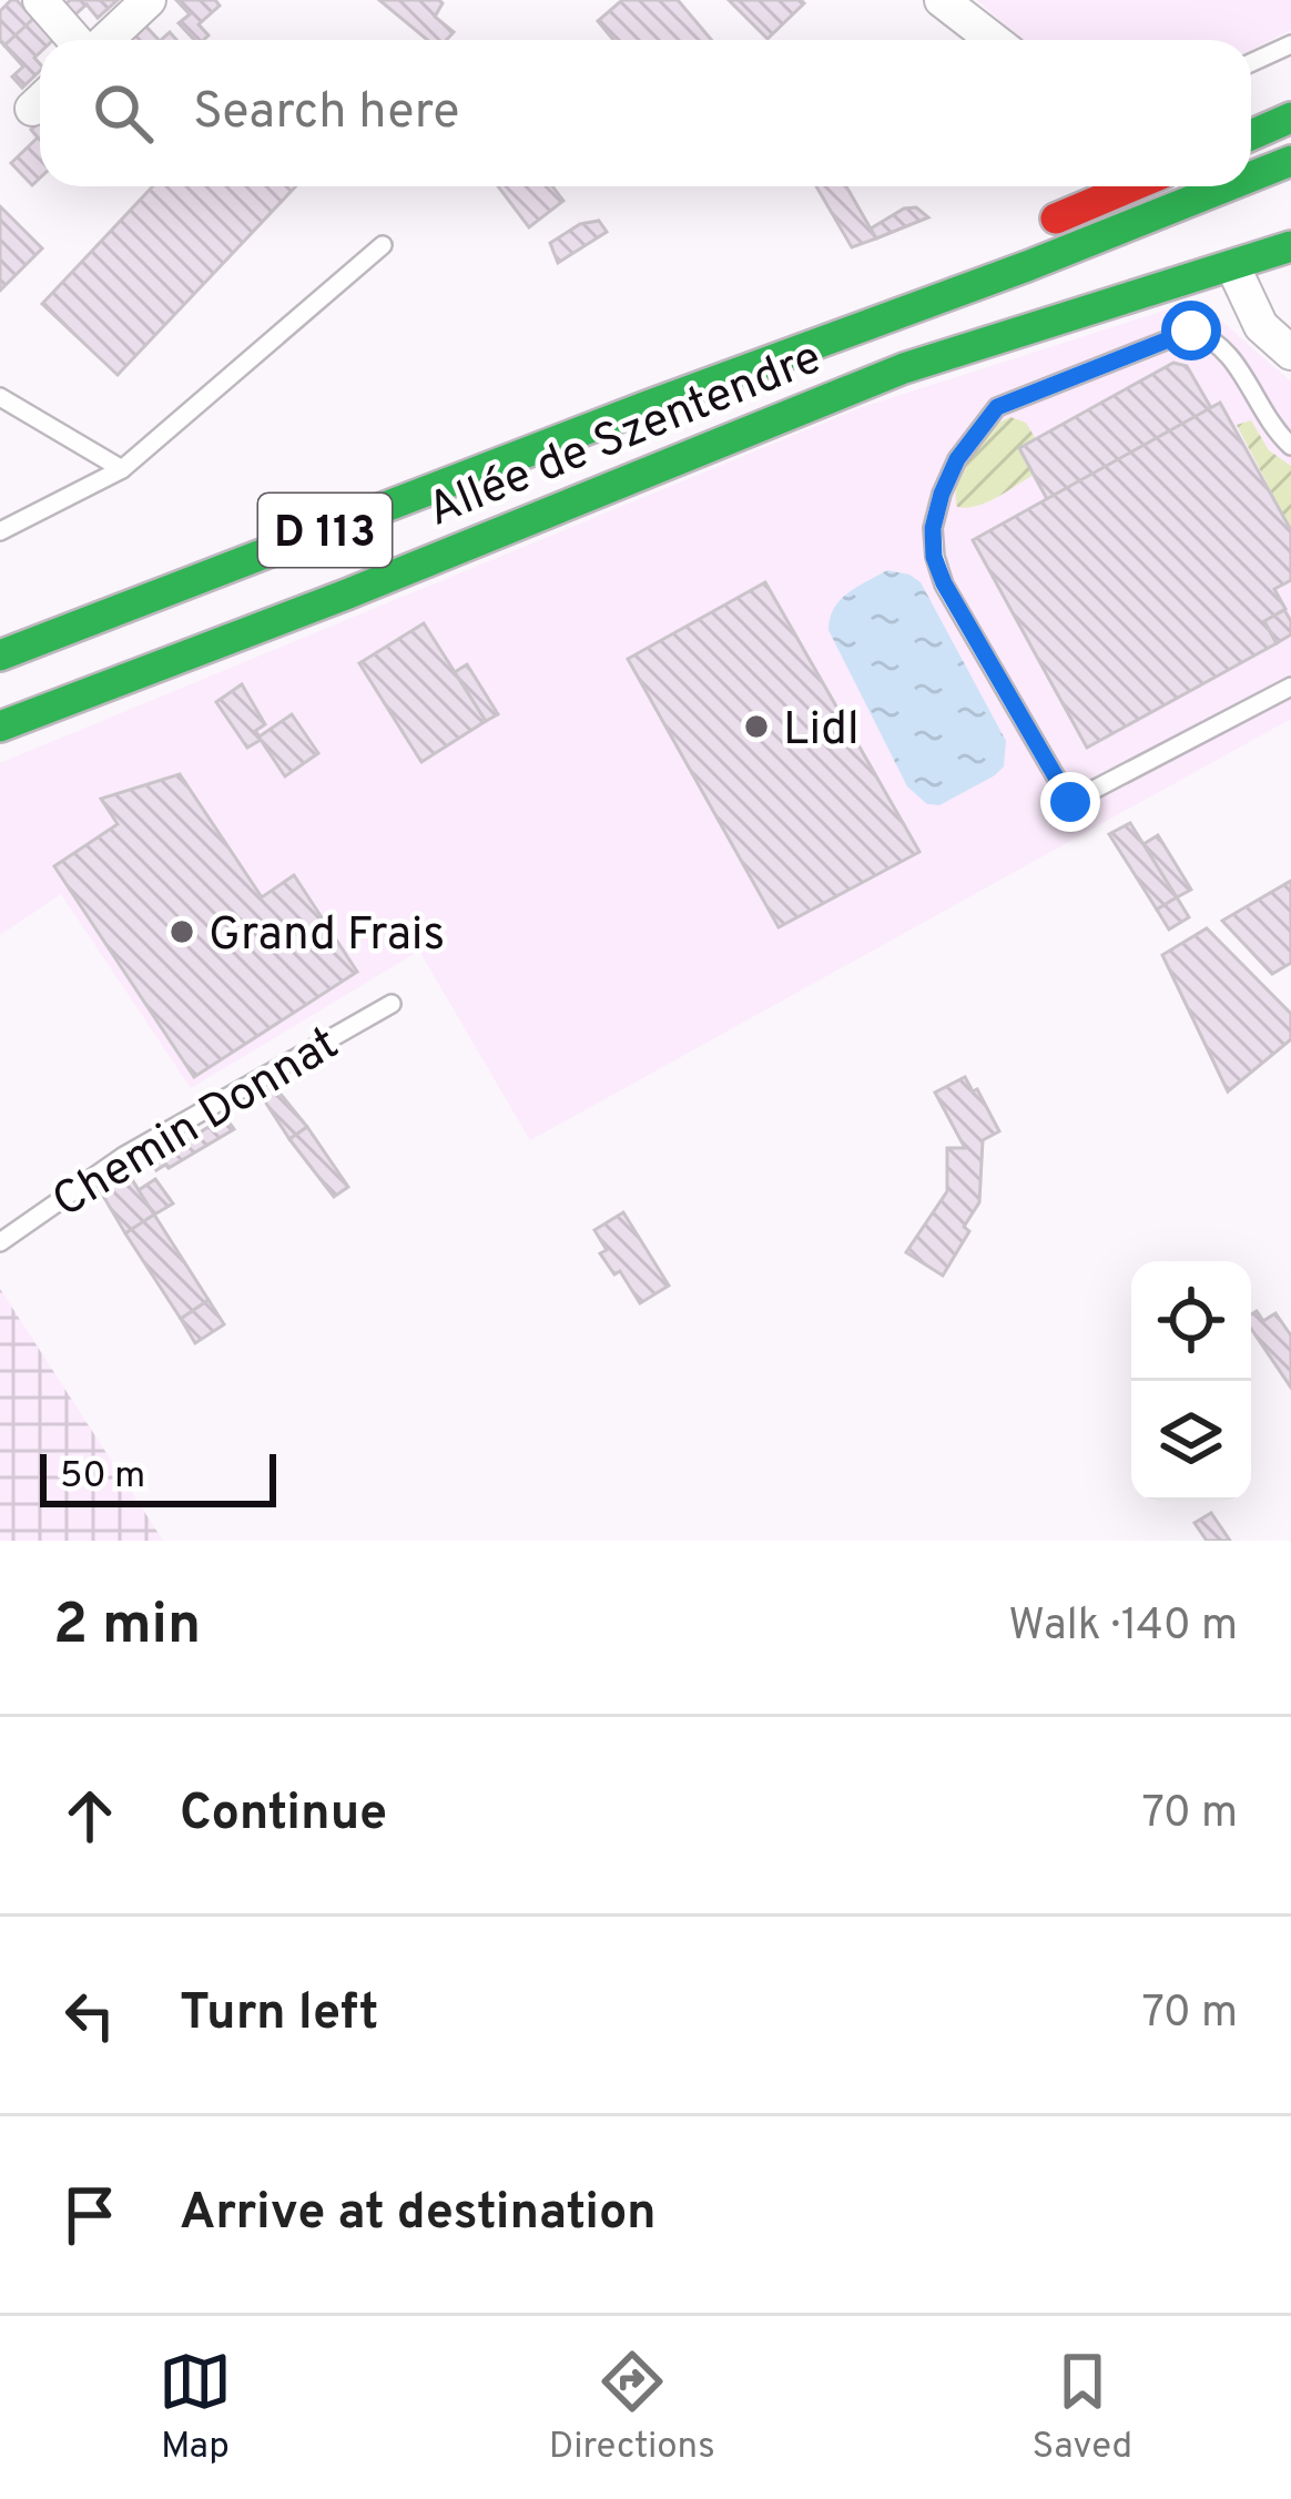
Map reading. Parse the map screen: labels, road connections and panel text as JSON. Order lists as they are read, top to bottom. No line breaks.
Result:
{"streets":{"main road":["Allée de Szentendre","D 113"],"lane":["Chemin Donnat"]},"places":["Lidl","Grand Frais"],"scale_bar":"50 m","page":{"search":"Search here","scale":"50 m","heading":["2 min","Walk · 140 m"],"list":[["Continue","70 m"],["Turn left","70 m"],"Arrive at destination"],"nav":["Map","Directions","Saved"]}}
